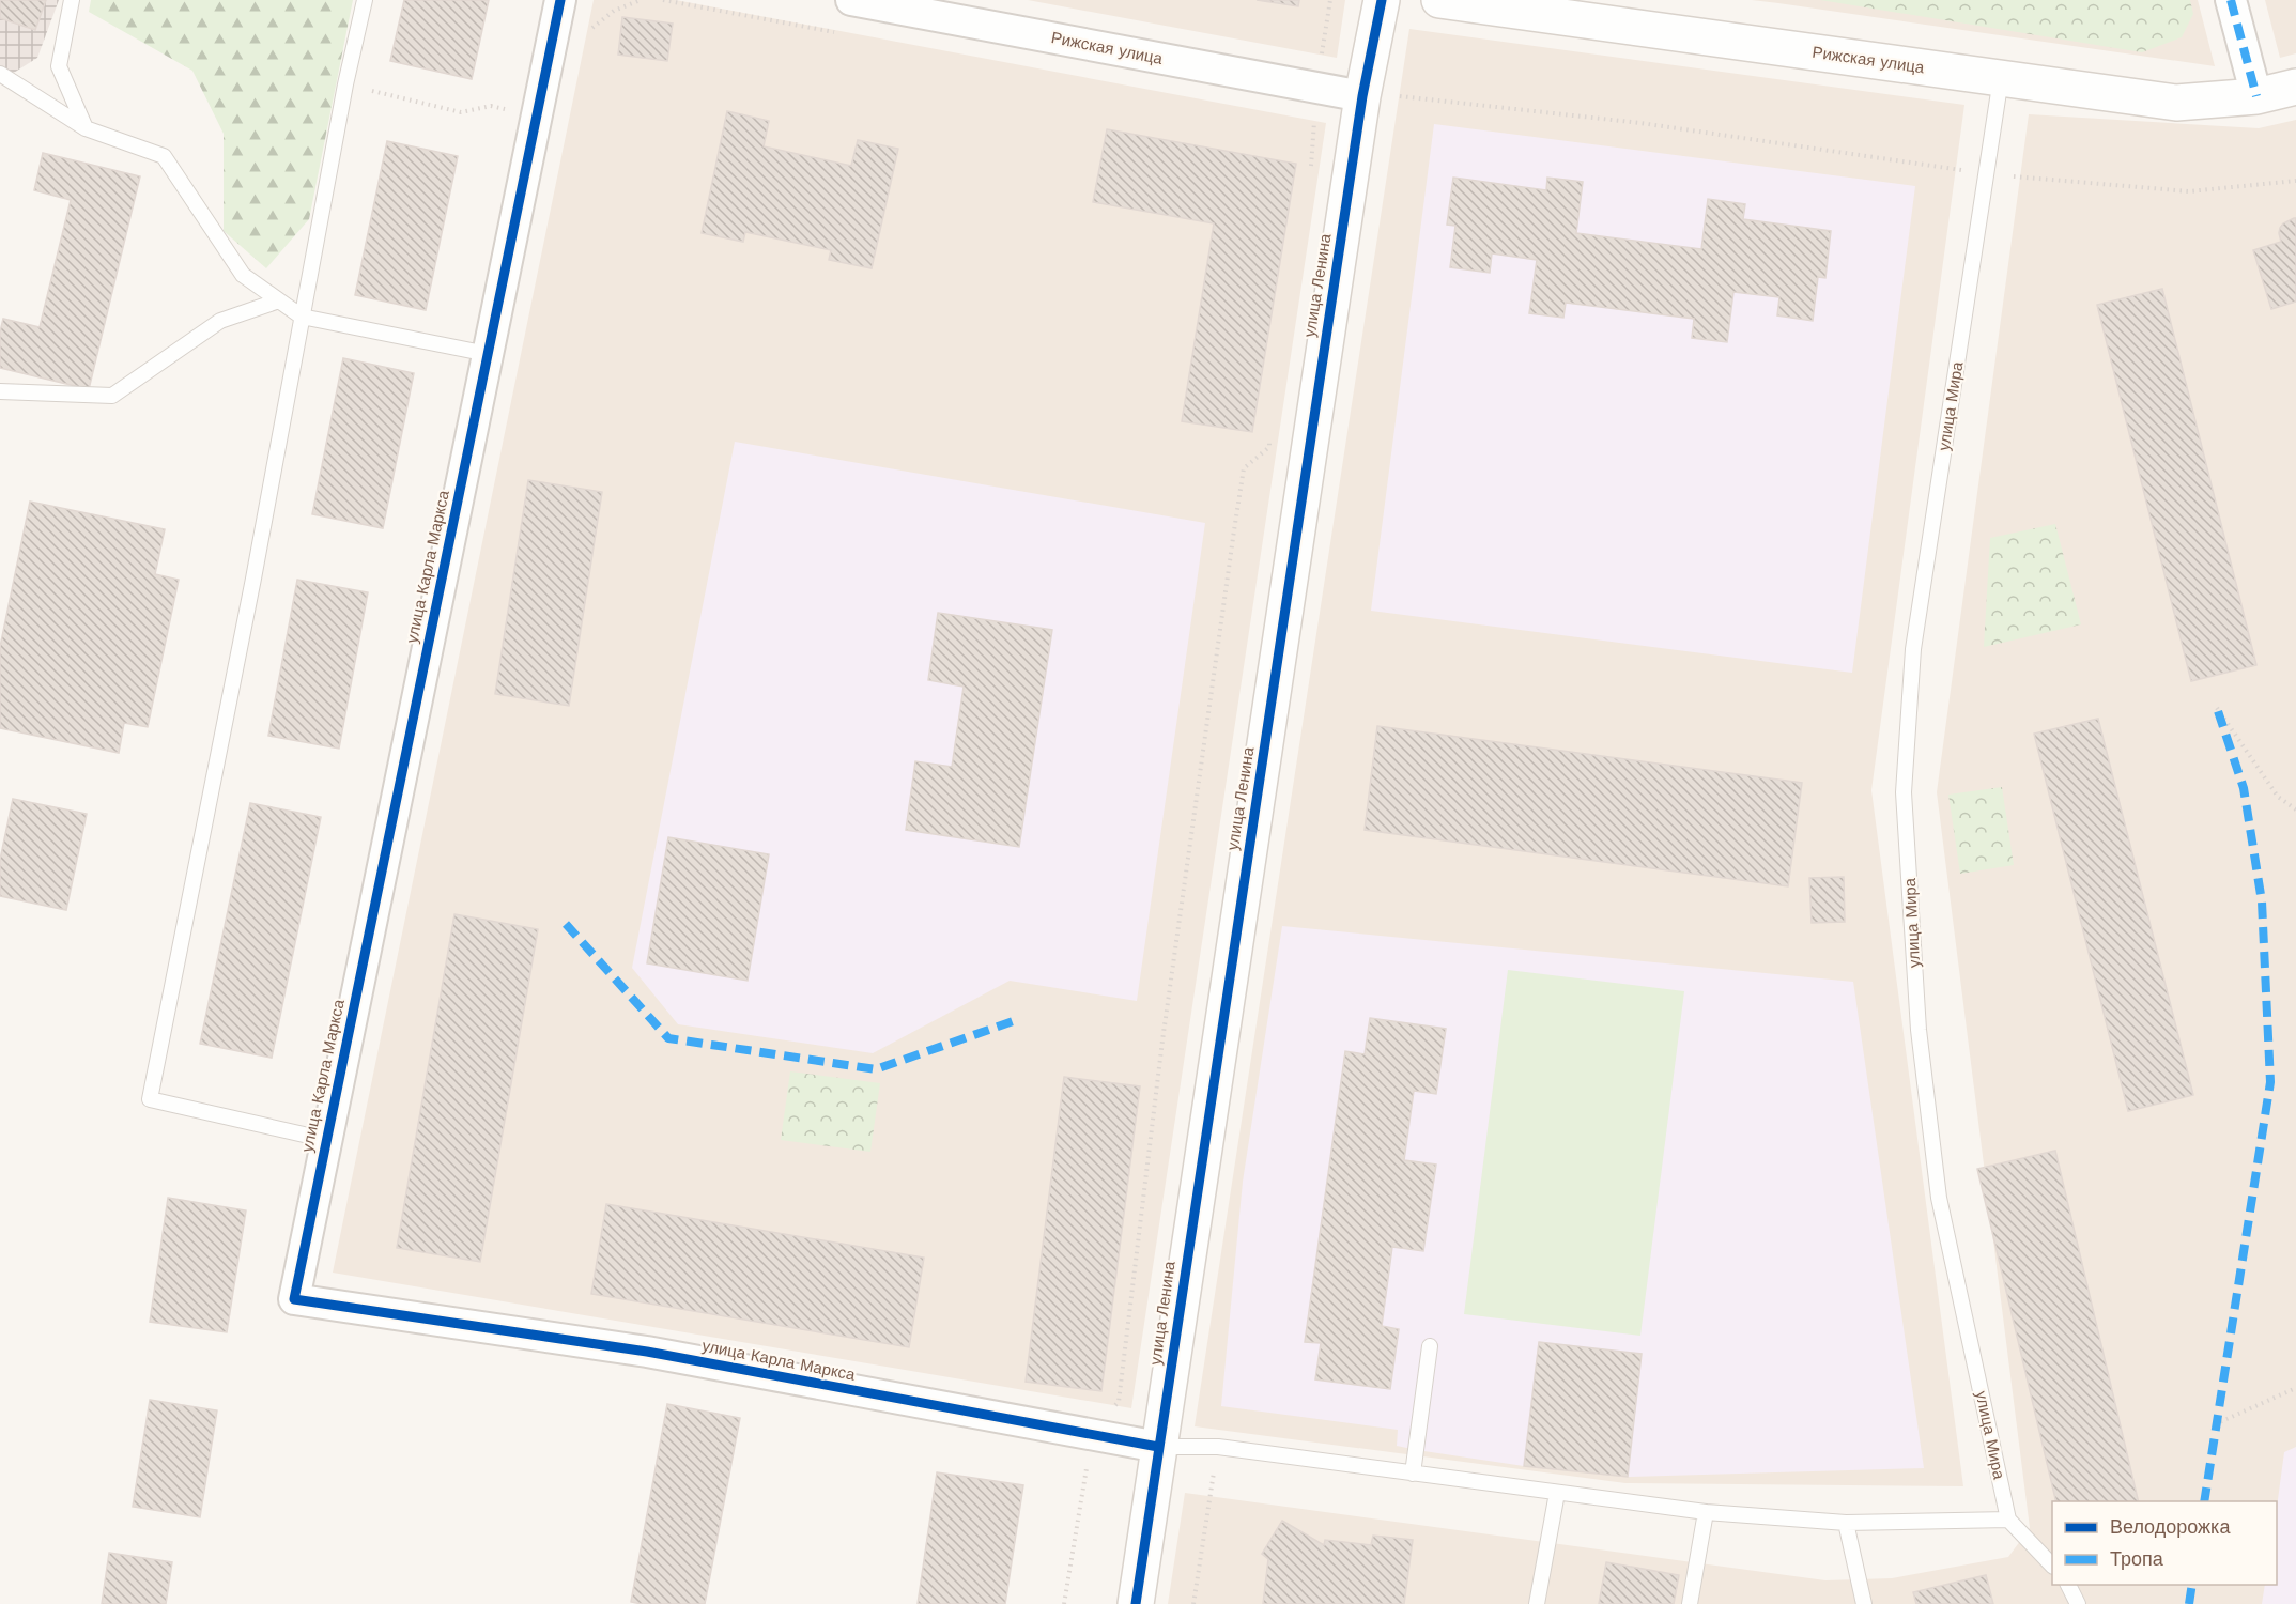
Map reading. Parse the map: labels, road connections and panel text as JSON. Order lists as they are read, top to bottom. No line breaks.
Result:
{"streets":{"street":["Рижская улица","улица Ленина","улица Карла Маркса"],"lane":["улица Мира"]},"crossings":[["Рижская улица","улица Ленина"],["Рижская улица","улица Мира"],["улица Ленина","улица Карла Маркса"]],"legend":["Велодорожка","Тропа"]}
